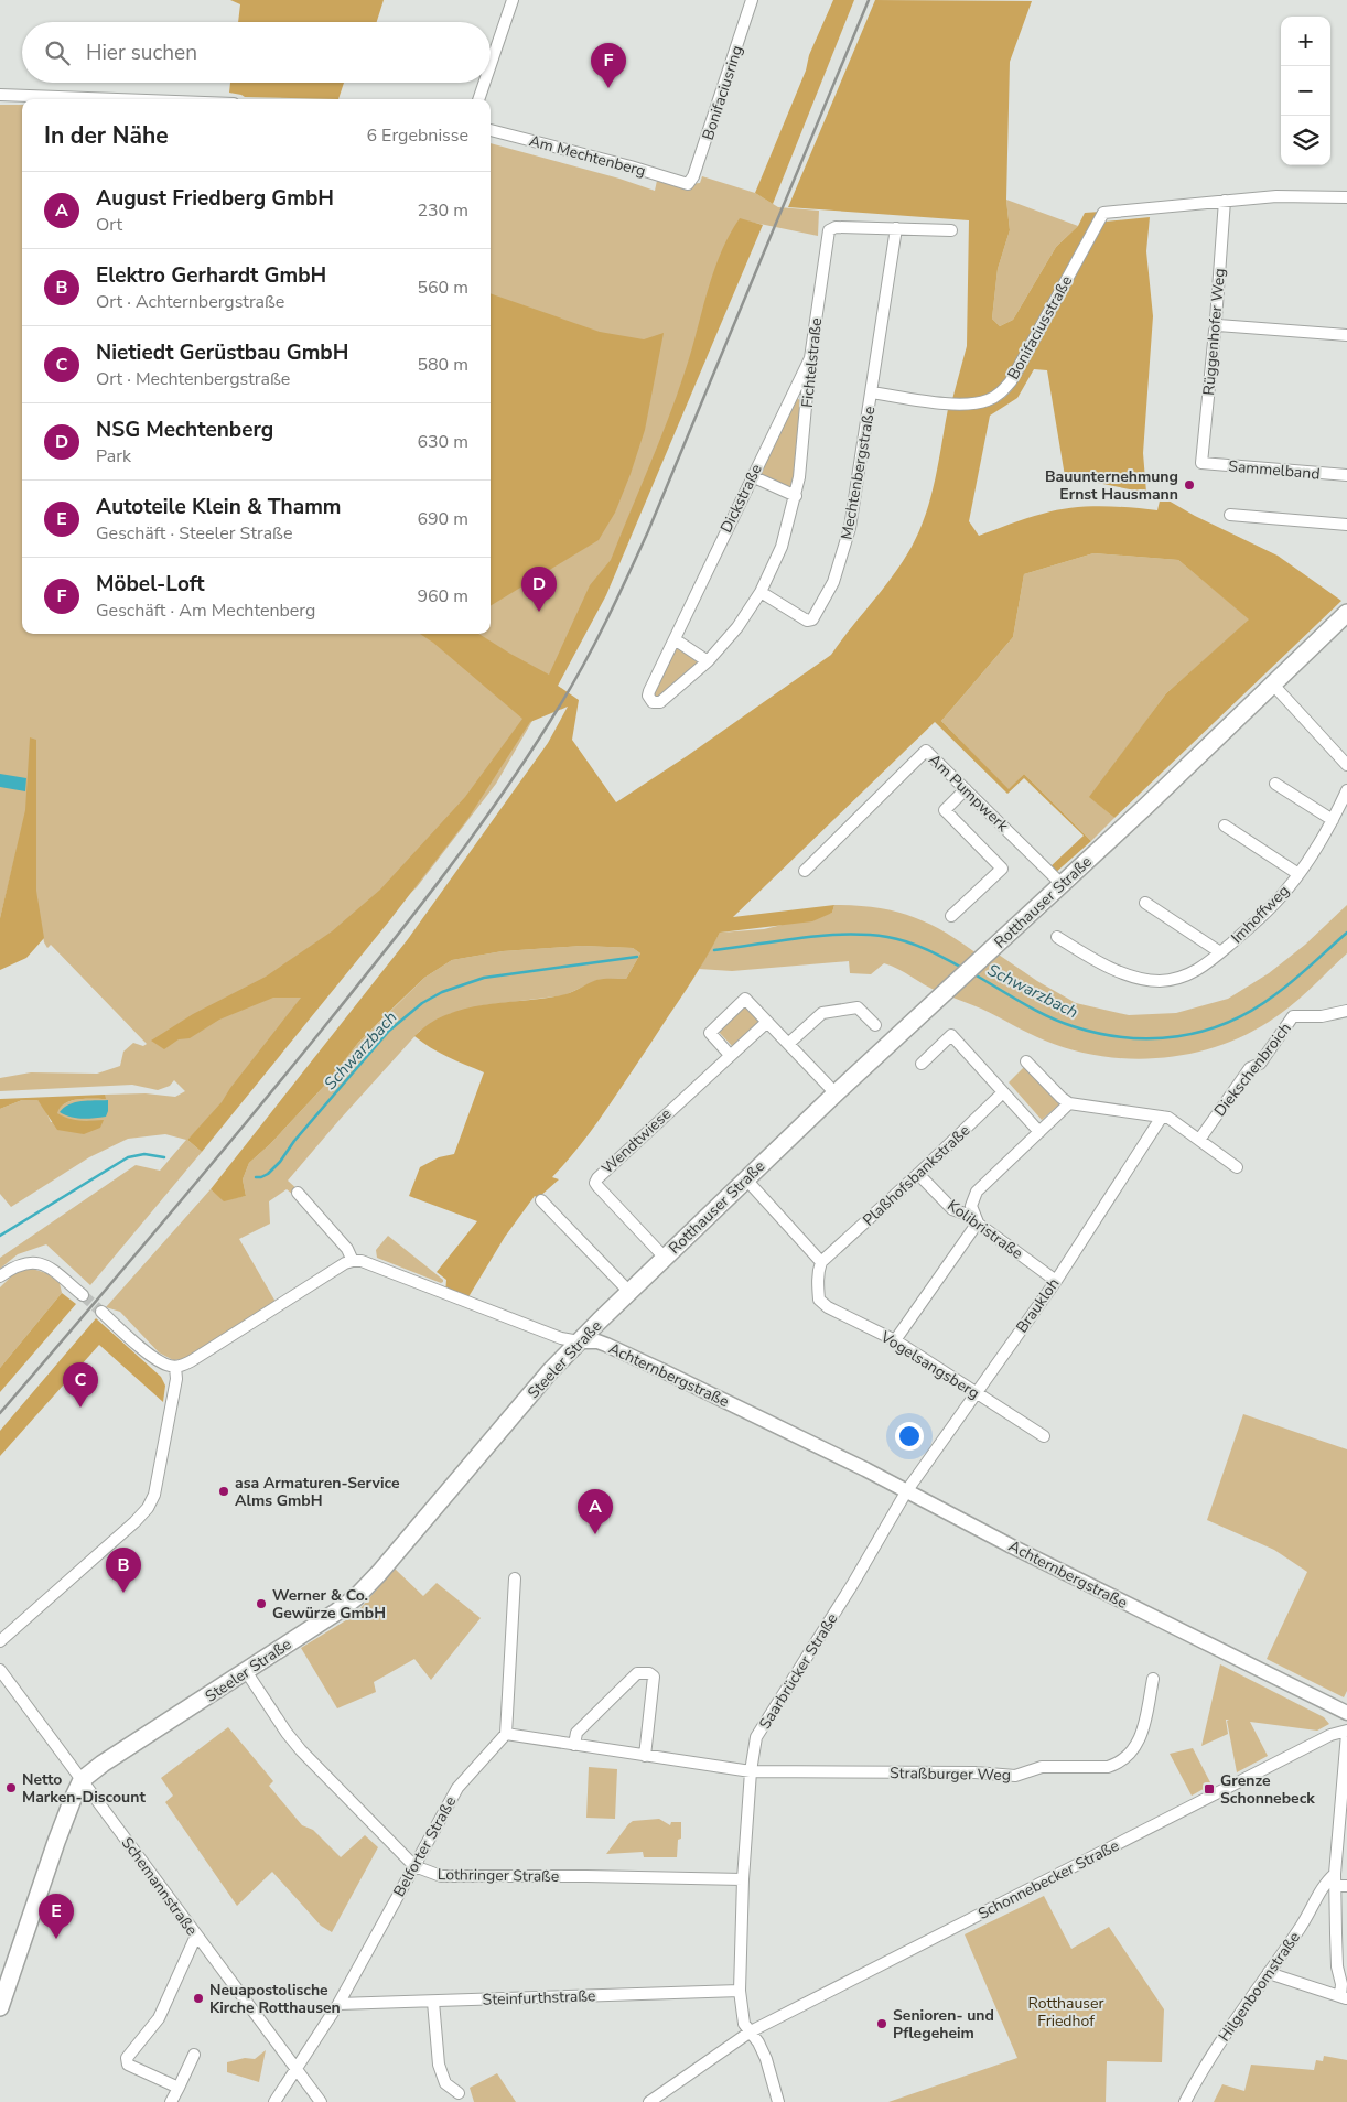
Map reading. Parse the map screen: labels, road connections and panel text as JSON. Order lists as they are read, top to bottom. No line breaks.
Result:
{"streets":{"main road":["Rotthauser Straße","Steeler Straße"],"street":["Bonifaciusring","Am Mechtenberg","Bonifaciusstraße","Rüggenhofer Weg","Fichtelstraße","Sammelband","Mechtenbergstraße","Dickstraße","Am Pumpwerk","Imhoffweg","Diekschenbroich","Wendtwiese","Plaßhofsbankstraße","Kolibristraße","Braukloh","Vogelsangsberg","Achternbergstraße","Saarbrücker Straße","Straßburger Weg","Belforter Straße","Lothringer Straße","Schonnebecker Straße","Schemannstraße","Hilgenboomstraße","Steinfurthstraße"]},"crossings":[["Bonifaciusring","Am Mechtenberg"],["Bonifaciusstraße","Rüggenhofer Weg"],["Bonifaciusstraße","Mechtenbergstraße"],["Rüggenhofer Weg","Sammelband"],["Fichtelstraße","Mechtenbergstraße"],["Fichtelstraße","Dickstraße"],["Am Pumpwerk","Rotthauser Straße"],["Rotthauser Straße","Wendtwiese"],["Rotthauser Straße","Steeler Straße"],["Wendtwiese","Steeler Straße"],["Plaßhofsbankstraße","Kolibristraße"],["Plaßhofsbankstraße","Vogelsangsberg"],["Kolibristraße","Braukloh"],["Braukloh","Vogelsangsberg"],["Braukloh","Achternbergstraße"],["Braukloh","Saarbrücker Straße"],["Steeler Straße","Achternbergstraße"],["Steeler Straße","Lothringer Straße"],["Steeler Straße","Schemannstraße"],["Achternbergstraße","Saarbrücker Straße"],["Saarbrücker Straße","Straßburger Weg"],["Saarbrücker Straße","Lothringer Straße"],["Saarbrücker Straße","Schonnebecker Straße"],["Saarbrücker Straße","Steinfurthstraße"],["Straßburger Weg","Belforter Straße"],["Belforter Straße","Lothringer Straße"],["Belforter Straße","Schemannstraße"],["Belforter Straße","Steinfurthstraße"]],"water":["Schwarzbach"],"parks":["Rotthauser Friedhof"],"places":{"other":["Bauunternehmung Ernst Hausmann","asa Armaturen-Service Alms GmbH","Werner & Co. Gewürze GmbH","Netto Marken-Discount","Neuapostolische Kirche Rotthausen","Senioren- und Pflegeheim"],"transit":["Grenze Schonnebeck"]},"page":{"map_buttons":["+","−"],"search":"Hier suchen","pins":["F","D","C","A","B","E"],"heading":["In der Nähe","6 Ergebnisse"],"list":[{"mark":"A","name":"August Friedberg GmbH","note":"Ort","value":"230 m"},{"mark":"B","name":"Elektro Gerhardt GmbH","note":"Ort · Achternbergstraße","value":"560 m"},{"mark":"C","name":"Nietiedt Gerüstbau GmbH","note":"Ort · Mechtenbergstraße","value":"580 m"},{"mark":"D","name":"NSG Mechtenberg","note":"Park","value":"630 m"},{"mark":"E","name":"Autoteile Klein & Thamm","note":"Geschäft · Steeler Straße","value":"690 m"},{"mark":"F","name":"Möbel-Loft","note":"Geschäft · Am Mechtenberg","value":"960 m"}]}}
